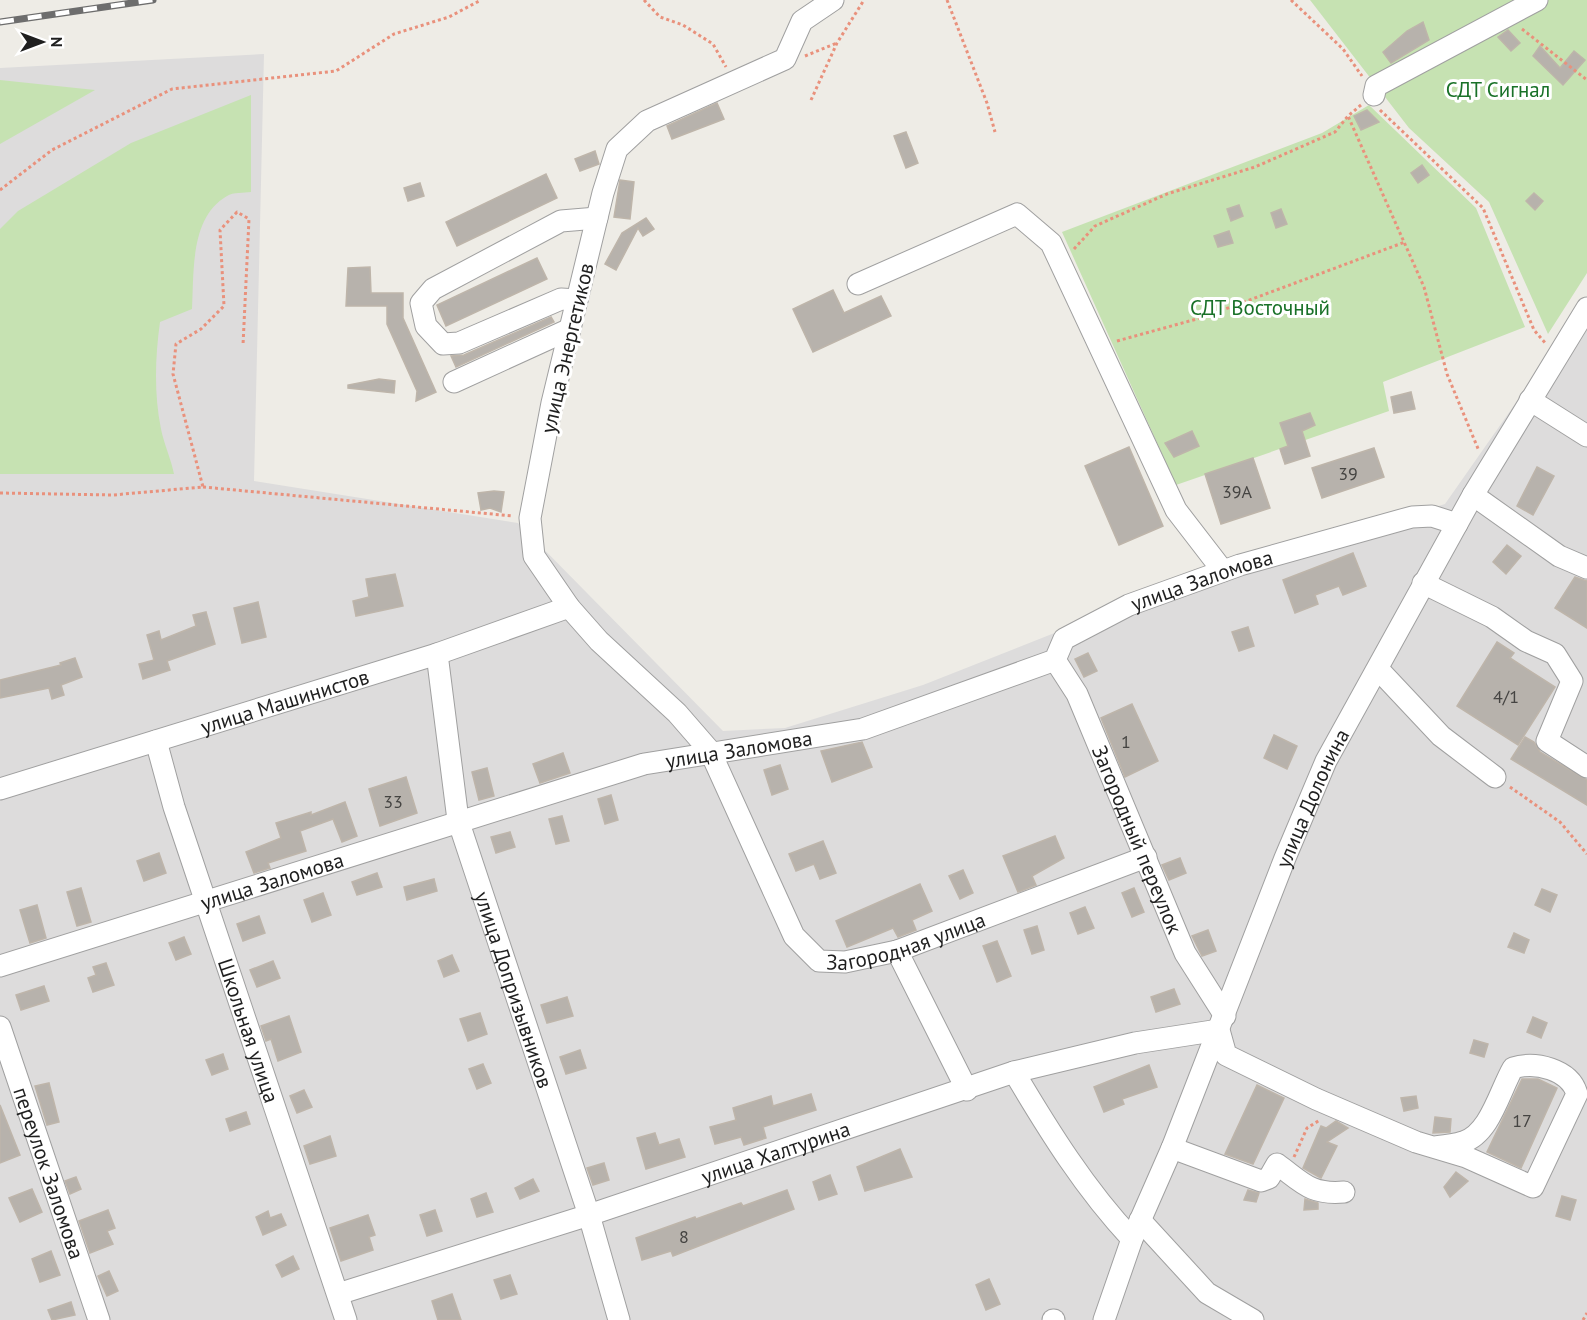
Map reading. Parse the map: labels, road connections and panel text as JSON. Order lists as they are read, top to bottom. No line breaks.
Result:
{"streets":{"street":["улица Энергетиков","улица Заломова","улица Машинистов","улица Долонина","Загородный переулок","Загородная улица","улица Допризывников","Школьная улица","улица Халтурина","переулок Заломова"]},"crossings":[["улица Энергетиков","улица Заломова"],["улица Энергетиков","улица Машинистов"],["улица Энергетиков","Загородная улица"],["улица Заломова","улица Долонина"],["улица Заломова","Загородный переулок"],["улица Заломова","Загородная улица"],["улица Заломова","улица Допризывников"],["улица Заломова","Школьная улица"],["улица Машинистов","улица Допризывников"],["улица Машинистов","Школьная улица"],["улица Долонина","Загородный переулок"],["улица Долонина","улица Халтурина"],["Загородный переулок","Загородная улица"],["Загородный переулок","улица Халтурина"],["улица Допризывников","улица Халтурина"],["Школьная улица","улица Халтурина"]],"parks":["СДТ Сигнал","СДТ Восточный"],"house_numbers":["39","39А","4/1","1","33","17","8"],"north":"right"}
